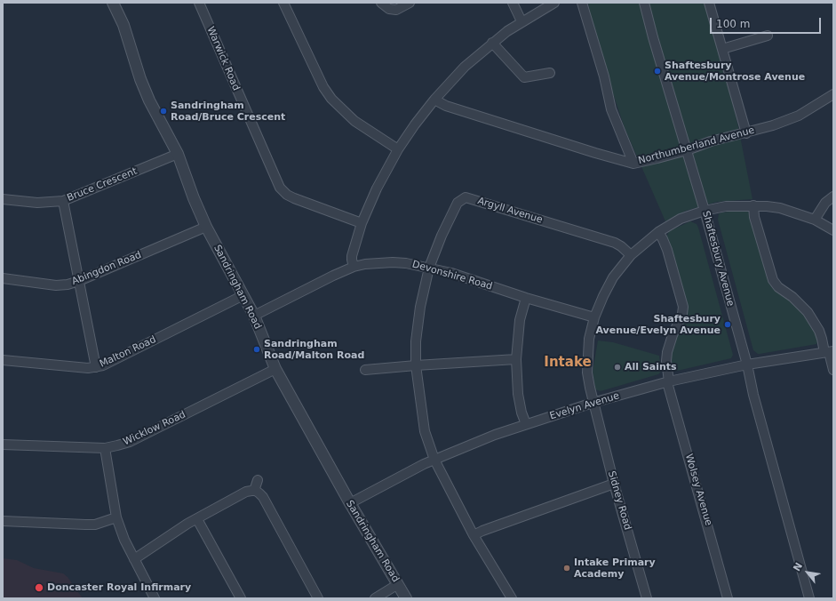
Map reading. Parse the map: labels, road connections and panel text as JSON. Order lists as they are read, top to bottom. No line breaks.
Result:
{"streets":{"street":["Warwick Road","Northumberland Avenue","Bruce Crescent","Argyll Avenue","Shaftesbury Avenue","Abingdon Road","Devonshire Road","Sandringham Road","Malton Road","Evelyn Avenue","Wicklow Road","Wolsey Avenue","Sidney Road"]},"crossings":[["Northumberland Avenue","Shaftesbury Avenue"],["Bruce Crescent","Sandringham Road"],["Argyll Avenue","Devonshire Road"],["Argyll Avenue","Evelyn Avenue"],["Argyll Avenue","Sidney Road"],["Shaftesbury Avenue","Evelyn Avenue"],["Shaftesbury Avenue","Sidney Road"],["Abingdon Road","Sandringham Road"],["Devonshire Road","Sandringham Road"],["Devonshire Road","Sidney Road"],["Sandringham Road","Malton Road"],["Sandringham Road","Evelyn Avenue"],["Sandringham Road","Wicklow Road"],["Evelyn Avenue","Wolsey Avenue"],["Evelyn Avenue","Sidney Road"],["Wolsey Avenue","Sidney Road"]],"districts":["Intake"],"places":["Shaftesbury Avenue/Montrose Avenue","Sandringham Road/Bruce Crescent","Shaftesbury Avenue/Evelyn Avenue","Sandringham Road/Malton Road","All Saints","Intake Primary Academy","Doncaster Royal Infirmary"],"scale_bar":"100 m","north":"top left"}
